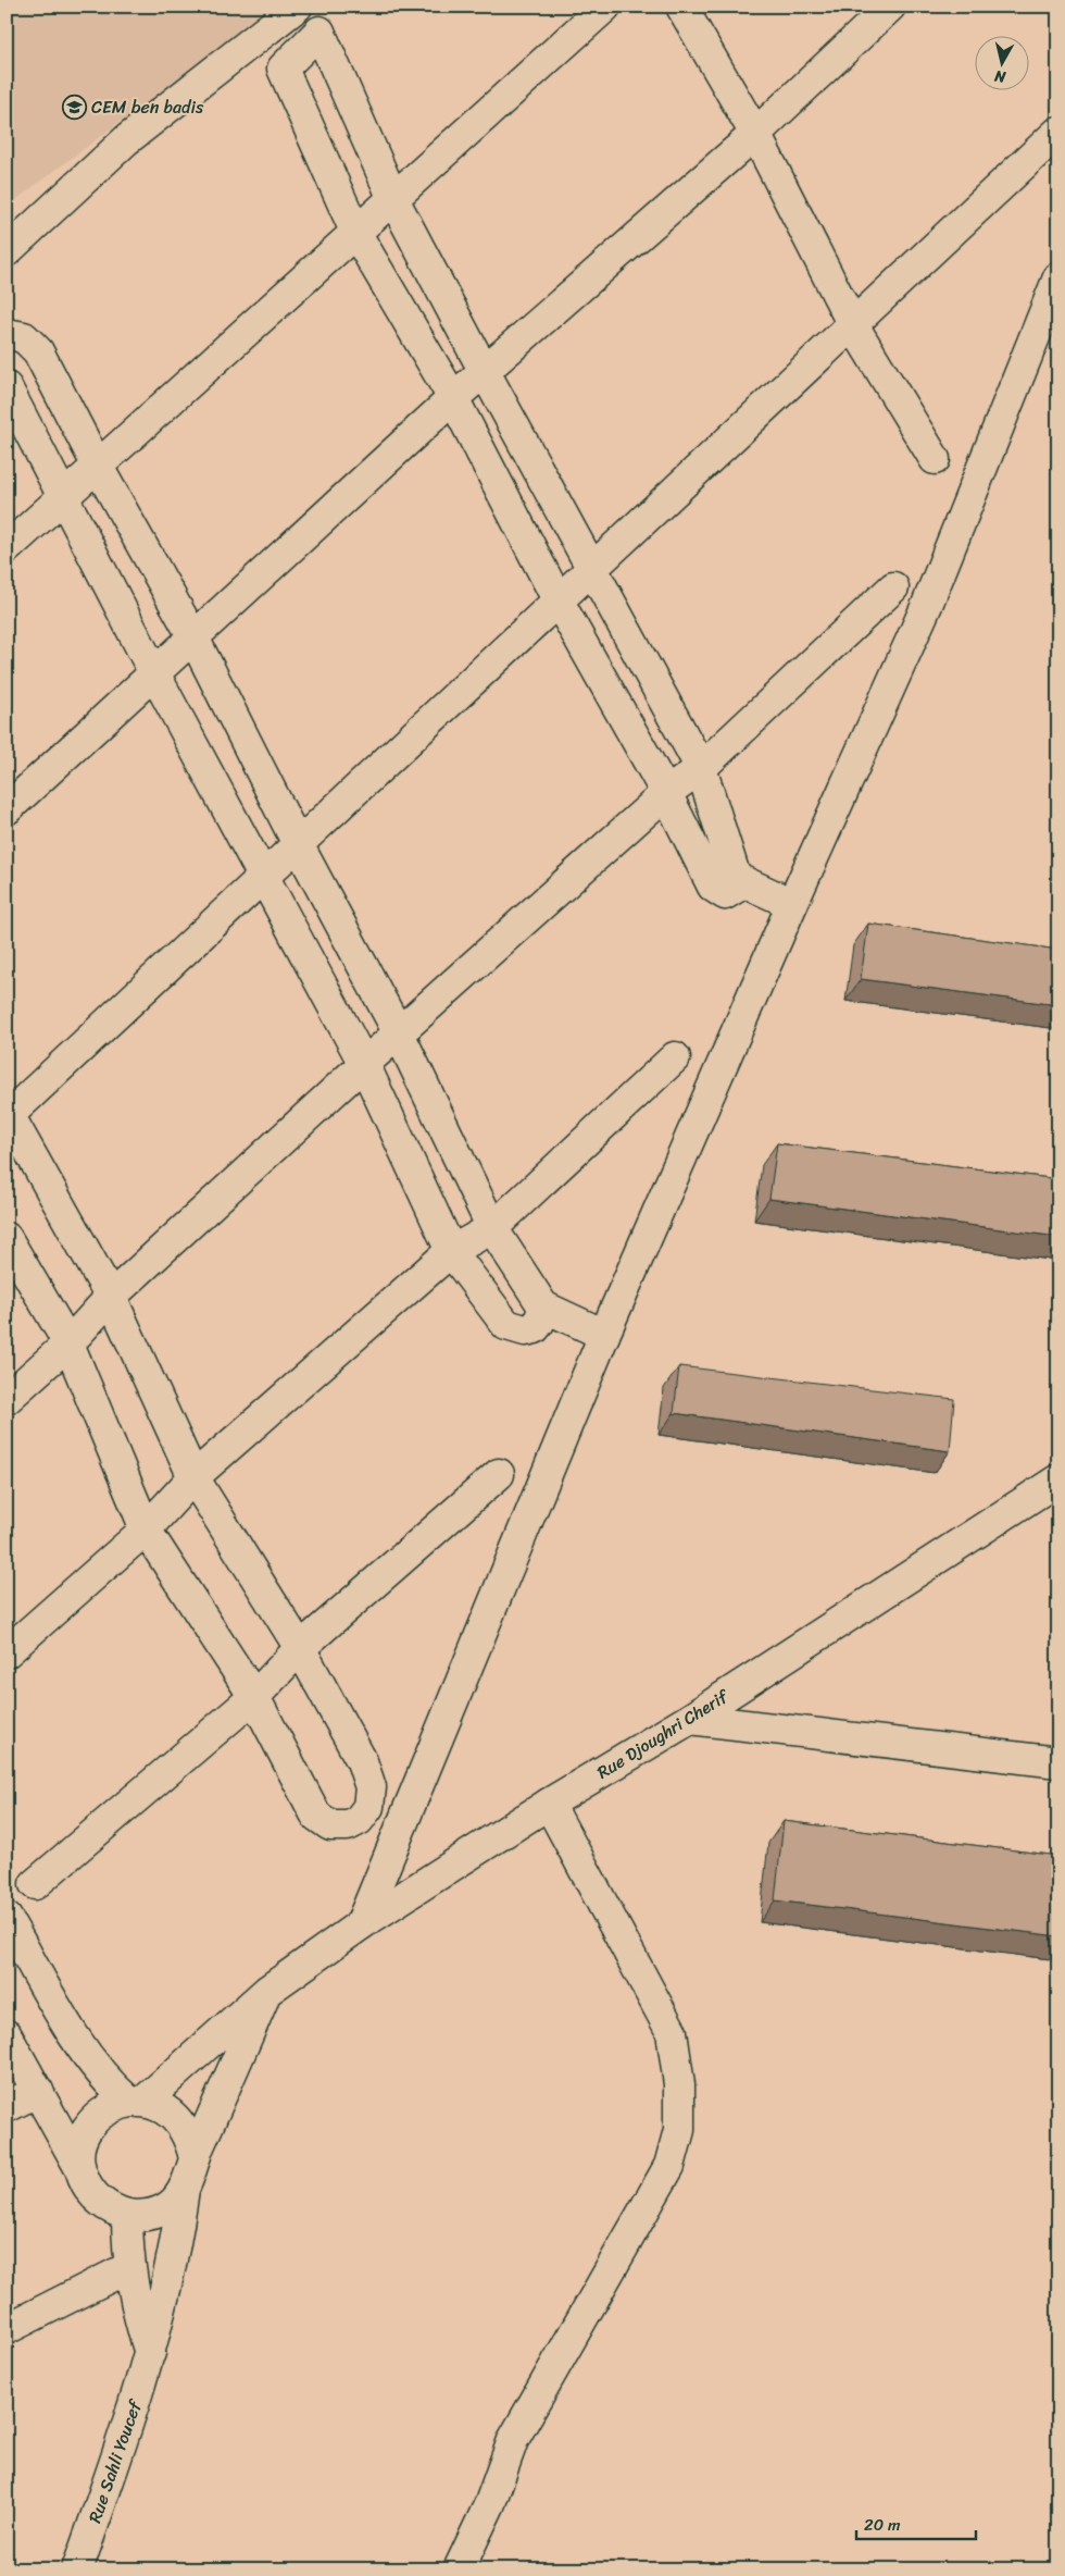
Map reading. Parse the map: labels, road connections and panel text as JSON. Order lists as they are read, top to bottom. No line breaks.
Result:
{"streets":{"street":["Rue Djoughri Cherif","Rue Sahli Youcef"]},"crossings":[["Rue Djoughri Cherif","Rue Sahli Youcef"]],"places":{"school or university":["CEM ben badis"]},"scale_bar":"20 m","north":"bottom"}
